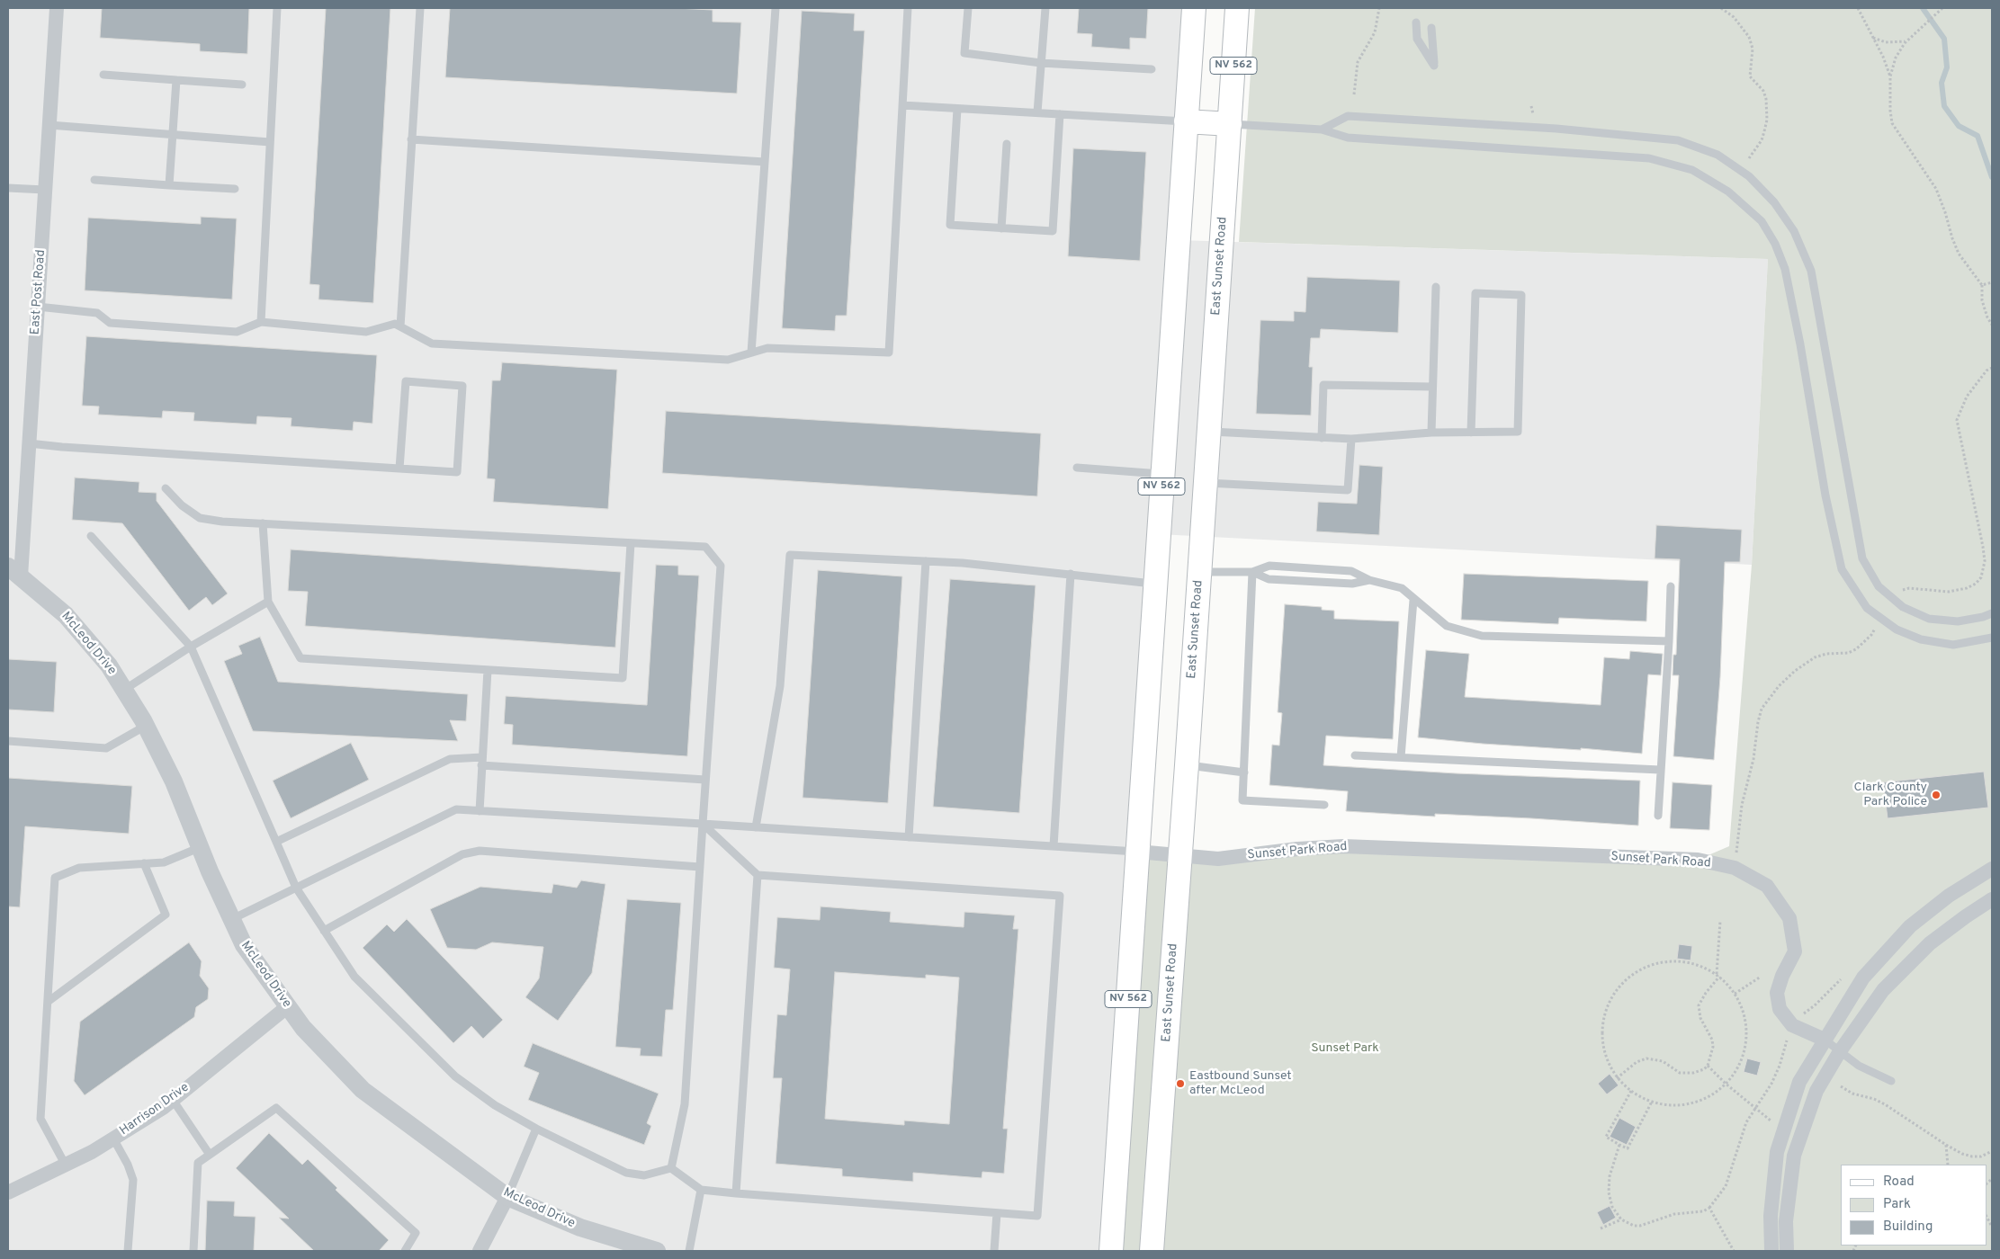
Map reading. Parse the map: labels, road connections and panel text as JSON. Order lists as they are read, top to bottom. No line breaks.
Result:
{"streets":{"main road":["NV 562","East Sunset Road"],"street":["East Post Road","McLeod Drive","Sunset Park Road","Harrison Drive"]},"crossings":[["NV 562","Sunset Park Road"],["East Sunset Road","Sunset Park Road"],["East Post Road","McLeod Drive"],["McLeod Drive","Harrison Drive"]],"parks":["Sunset Park"],"places":["Clark County Park Police","Eastbound Sunset after McLeod"],"legend":["Road","Park","Building"]}
